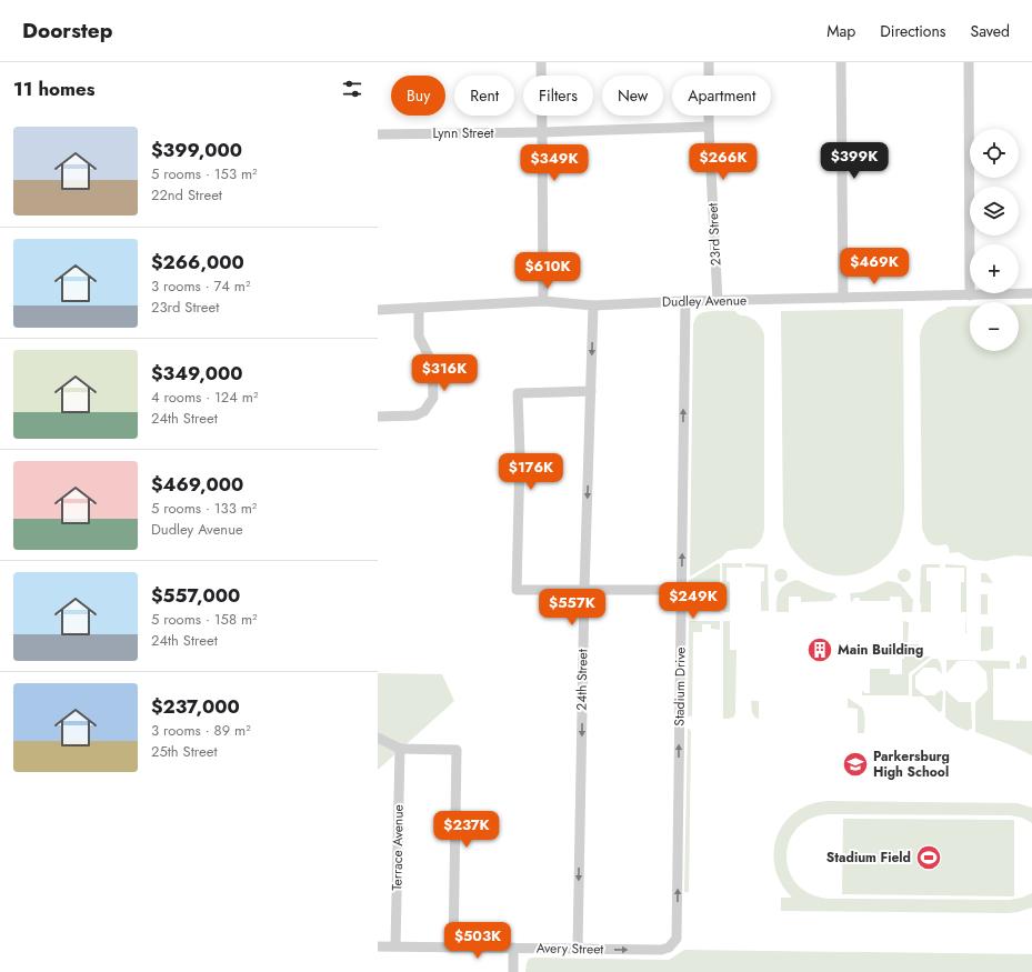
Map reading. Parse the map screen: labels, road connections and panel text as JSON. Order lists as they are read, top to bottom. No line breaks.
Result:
{"streets":{"street":["Lynn Street","23rd Street","Dudley Avenue","24th Street","Stadium Drive","Terrace Avenue","Avery Street"]},"crossings":[["Lynn Street","23rd Street"],["23rd Street","Dudley Avenue"],["Dudley Avenue","24th Street"],["Dudley Avenue","Stadium Drive"],["24th Street","Avery Street"],["Stadium Drive","Avery Street"],["Terrace Avenue","Avery Street"]],"one_way":["24th Street","Stadium Drive"],"places":{"building":["Main Building"],"school or university":["Parkersburg High School"],"sports":["Stadium Field"]},"page":{"header":"Doorstep","nav":["Map","Directions","Saved"],"heading":"11 homes","chip":["Buy","Rent","Filters","New","Apartment"],"list":[{"name":"$399,000","note":"5 rooms · 153 m² · 22nd Street"},{"name":"$266,000","note":"3 rooms · 74 m² · 23rd Street"},{"name":"$349,000","note":"4 rooms · 124 m² · 24th Street"},{"name":"$469,000","note":"5 rooms · 133 m² · Dudley Avenue"},{"name":"$557,000","note":"5 rooms · 158 m² · 24th Street"},{"name":"$237,000","note":"3 rooms · 89 m² · 25th Street"}],"map_buttons":["+","−"],"price":["$399K","$266K","$349K","$469K","$610K","$316K","$176K","$249K","$557K","$237K","$503K"]}}
